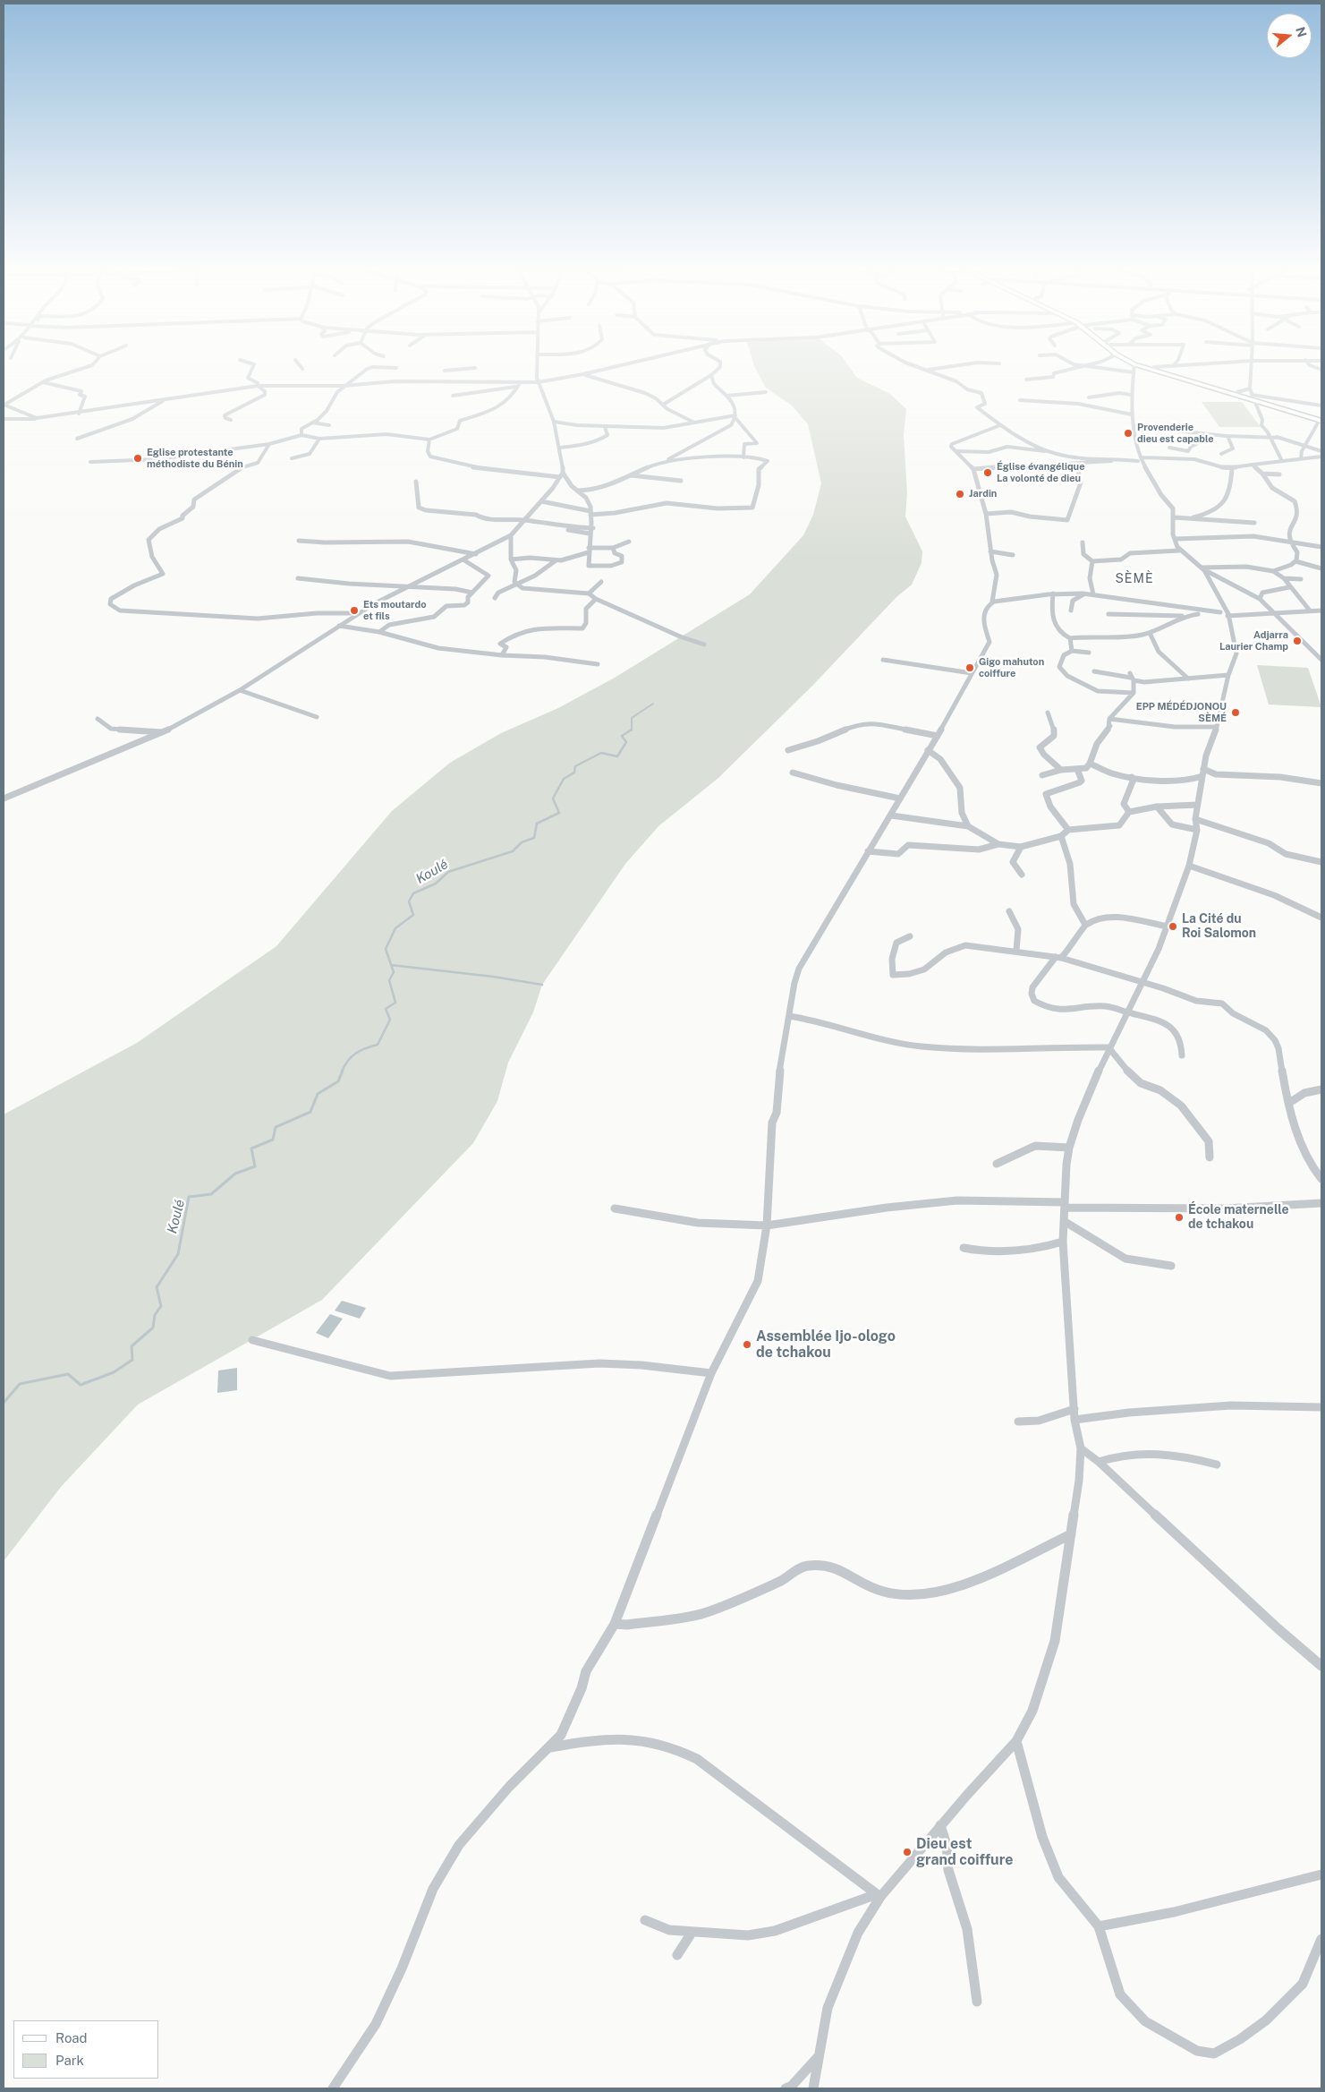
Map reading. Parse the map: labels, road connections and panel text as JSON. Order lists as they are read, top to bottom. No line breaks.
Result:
{"districts":["SÈMÈ"],"water":["Koulé"],"places":["Provenderie dieu est capable","Eglise protestante méthodiste du Bénin","Église évangélique La volonté de dieu","Jardin","Ets moutardo et fils","Adjarra Laurier Champ","Gigo mahuton coiffure","EPP MÉDÉDJONOU SÈMÉ","La Cité du Roi Salomon","École maternelle de tchakou","Assemblée Ijo-ologo de tchakou","Dieu est grand coiffure"],"legend":["Road","Park"],"north":"right"}
